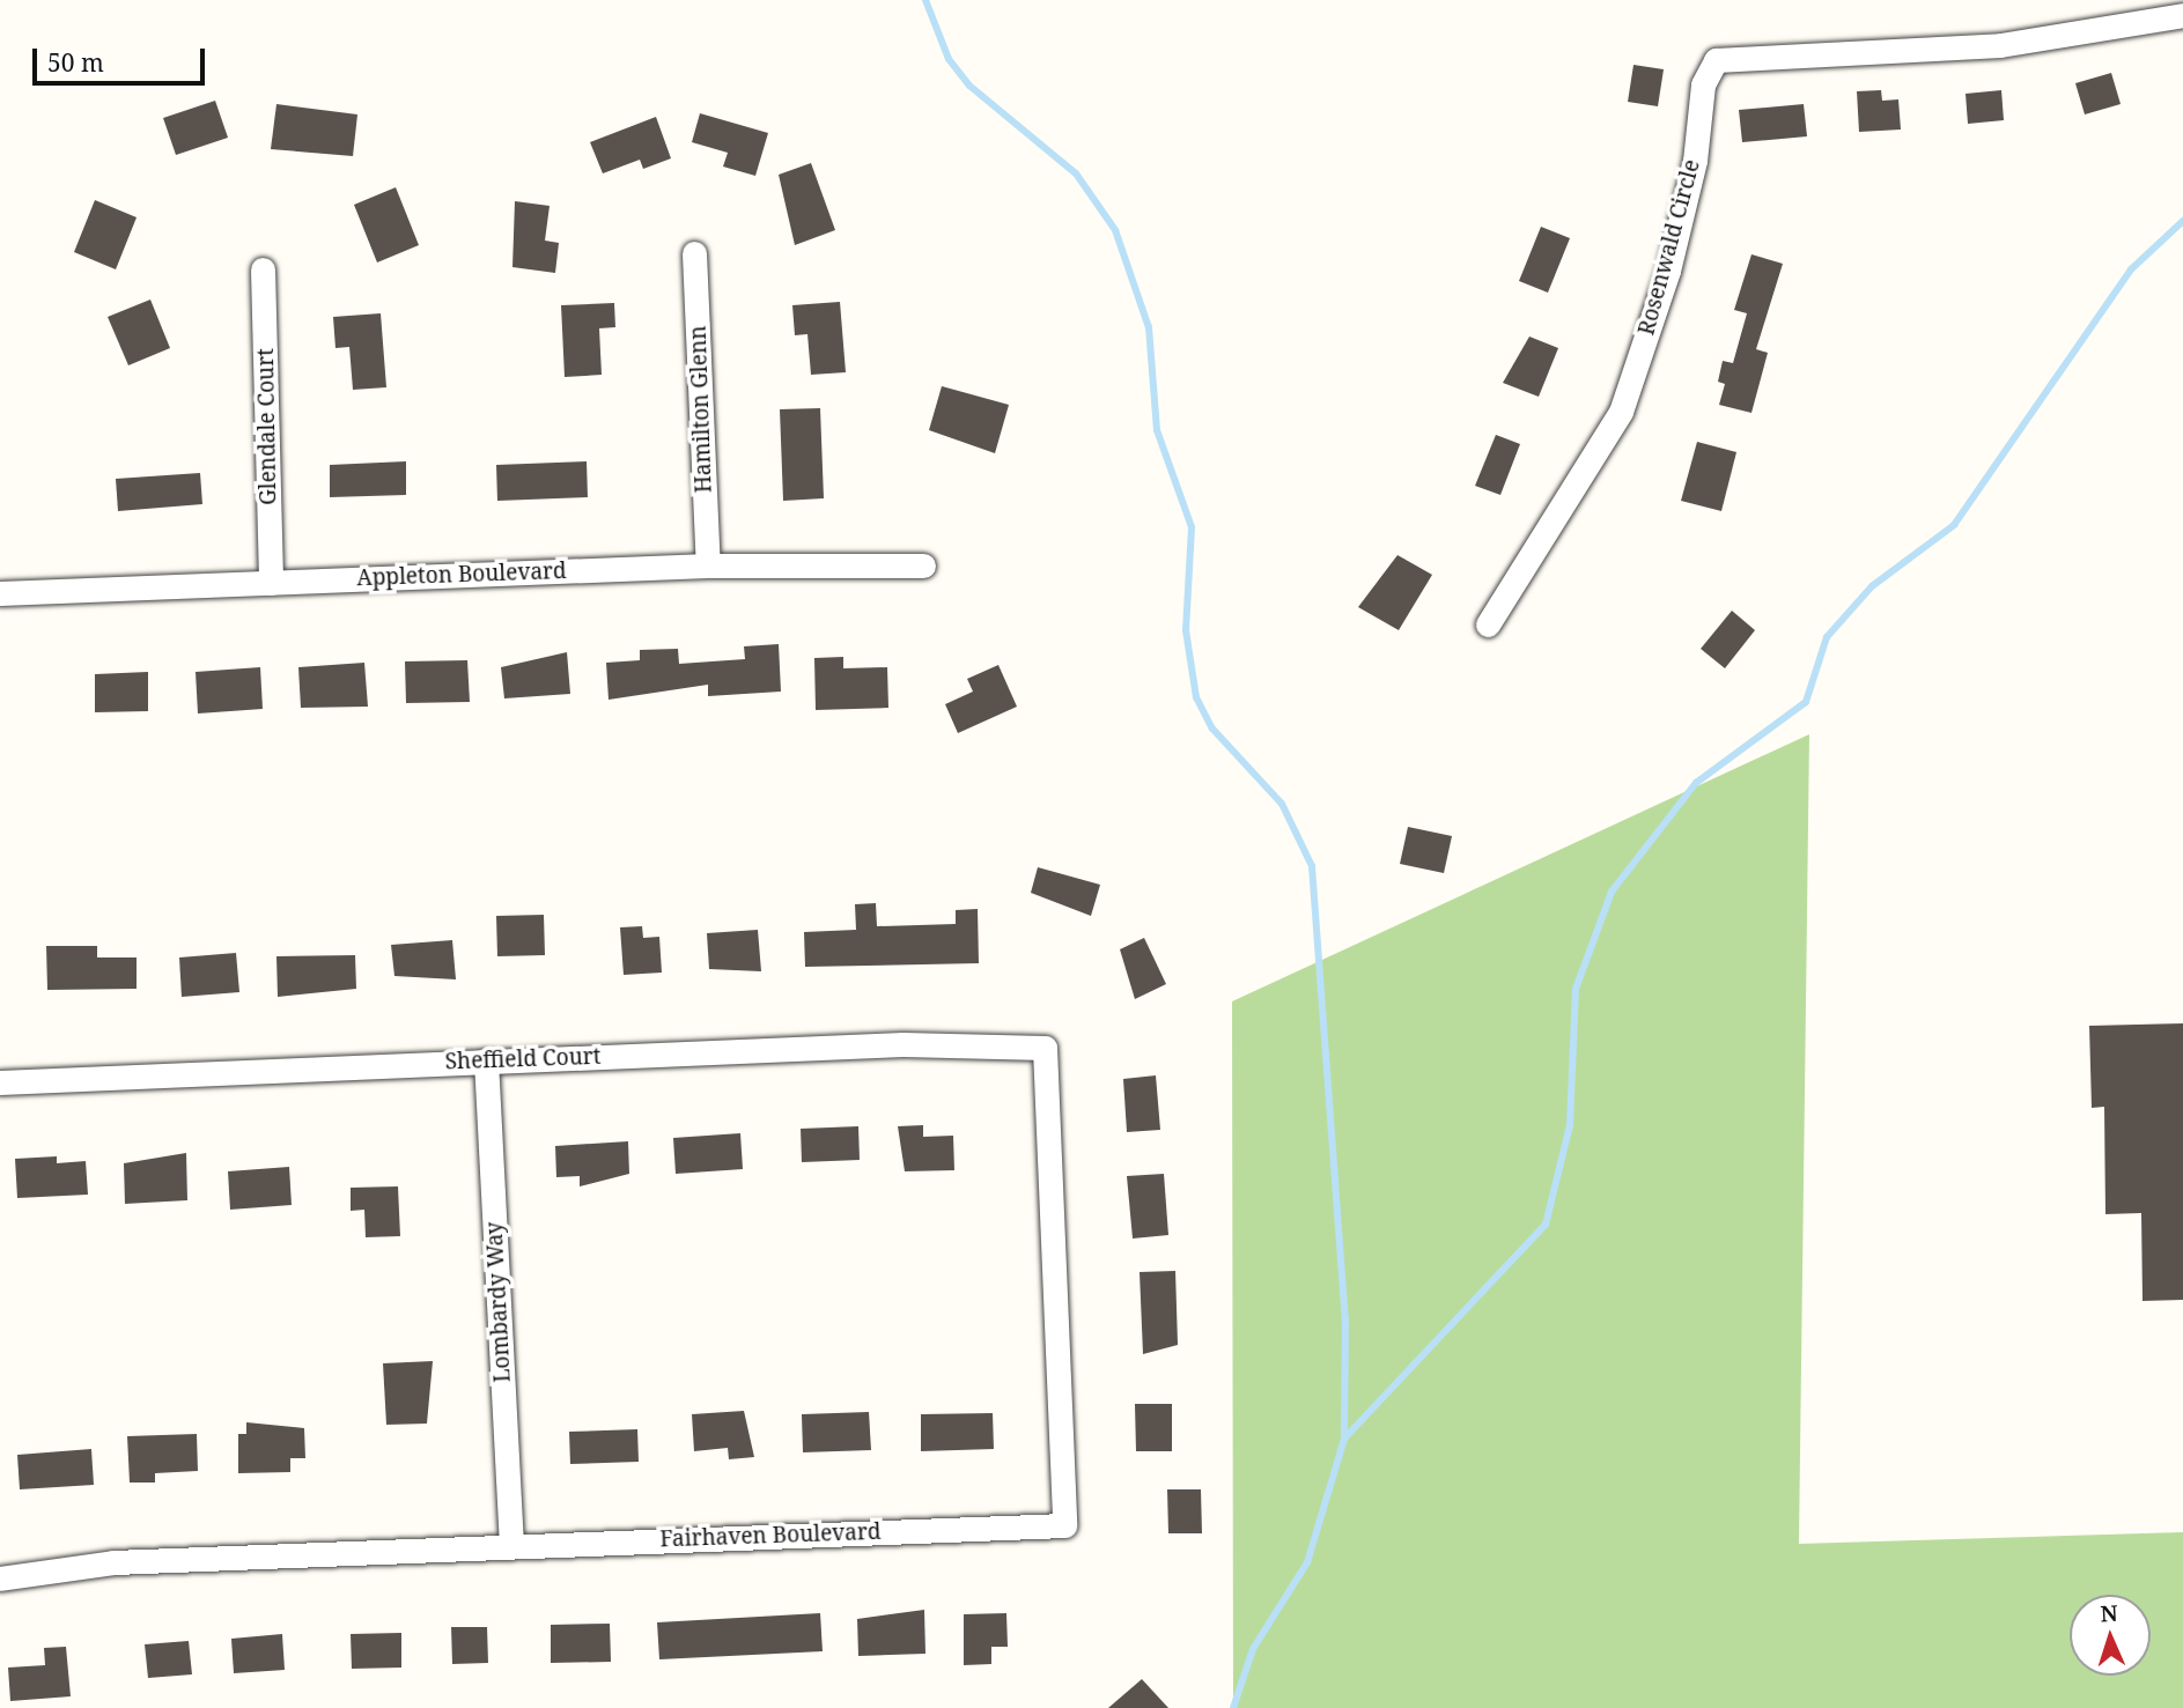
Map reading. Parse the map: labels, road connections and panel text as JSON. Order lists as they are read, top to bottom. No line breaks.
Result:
{"streets":{"street":["Rosenwald Circle","Hamilton Glenn","Glendale Court","Appleton Boulevard","Sheffield Court","Lombardy Way","Fairhaven Boulevard"]},"crossings":[["Hamilton Glenn","Appleton Boulevard"],["Glendale Court","Appleton Boulevard"],["Sheffield Court","Lombardy Way"],["Sheffield Court","Fairhaven Boulevard"],["Lombardy Way","Fairhaven Boulevard"]],"scale_bar":"50 m","north":"top"}
